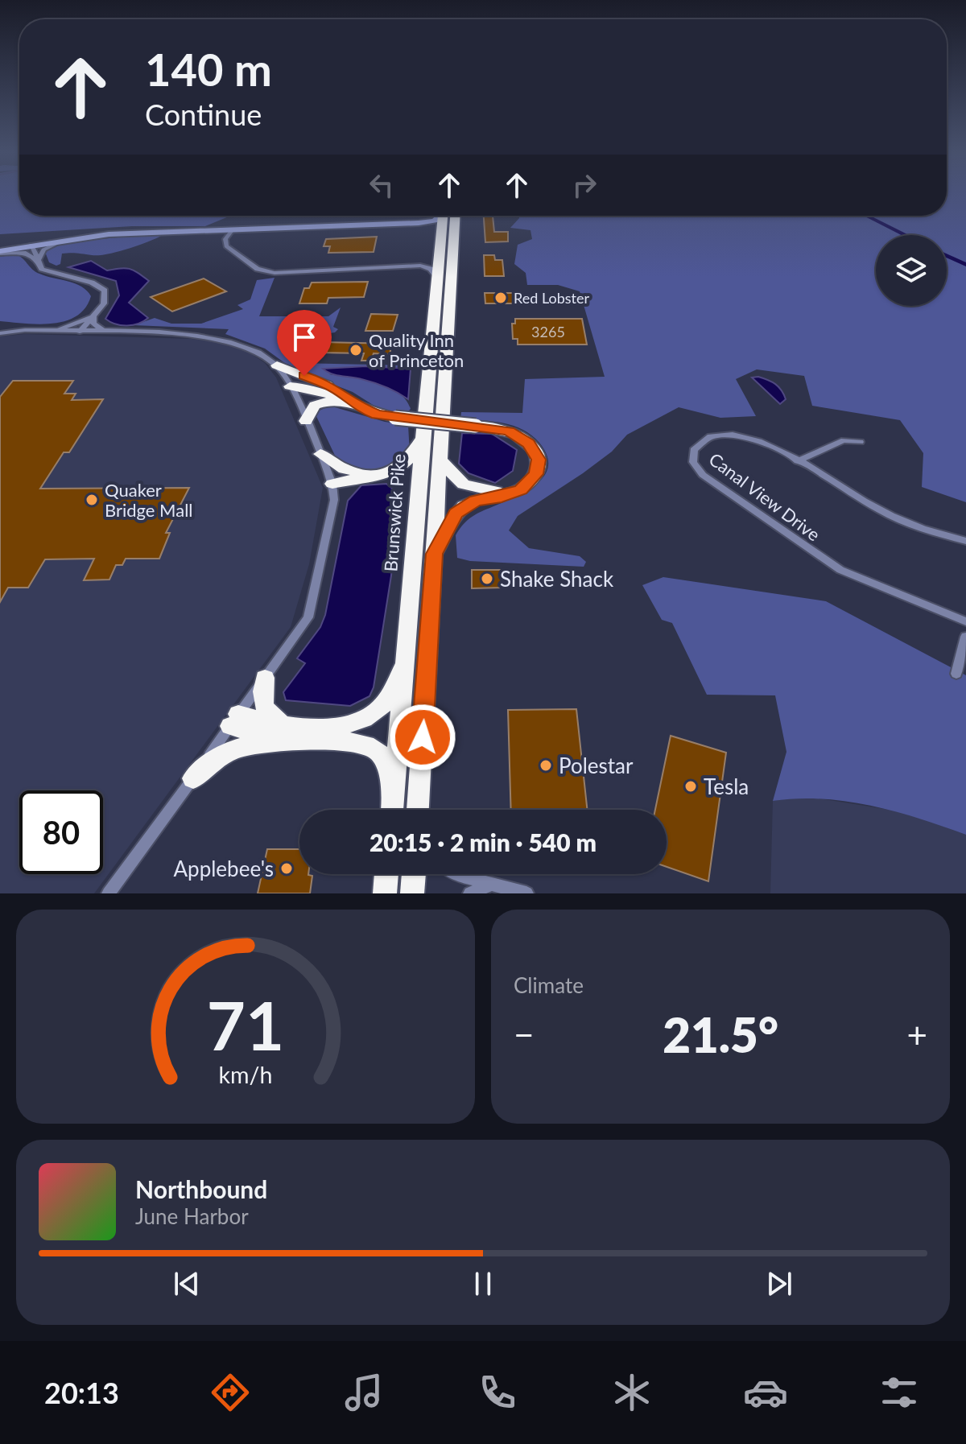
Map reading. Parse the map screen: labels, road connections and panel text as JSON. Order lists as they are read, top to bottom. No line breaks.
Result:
{"streets":{"highway":["Brunswick Pike"],"street":["Canal View Drive"]},"places":["Red Lobster","Quality Inn of Princeton","Quaker Bridge Mall","Shake Shack","Polestar","Tesla","Applebee's"],"house_numbers":["3265"],"page":{"turn":["140 m","Continue"],"limit":"80","trip":"20:15 · 2 min · 540 m","tile":"Climate","heat":["−","21.5°","+"],"song":["Northbound","June Harbor"],"tabs":"20:13","gauge":["71","km/h"]}}
